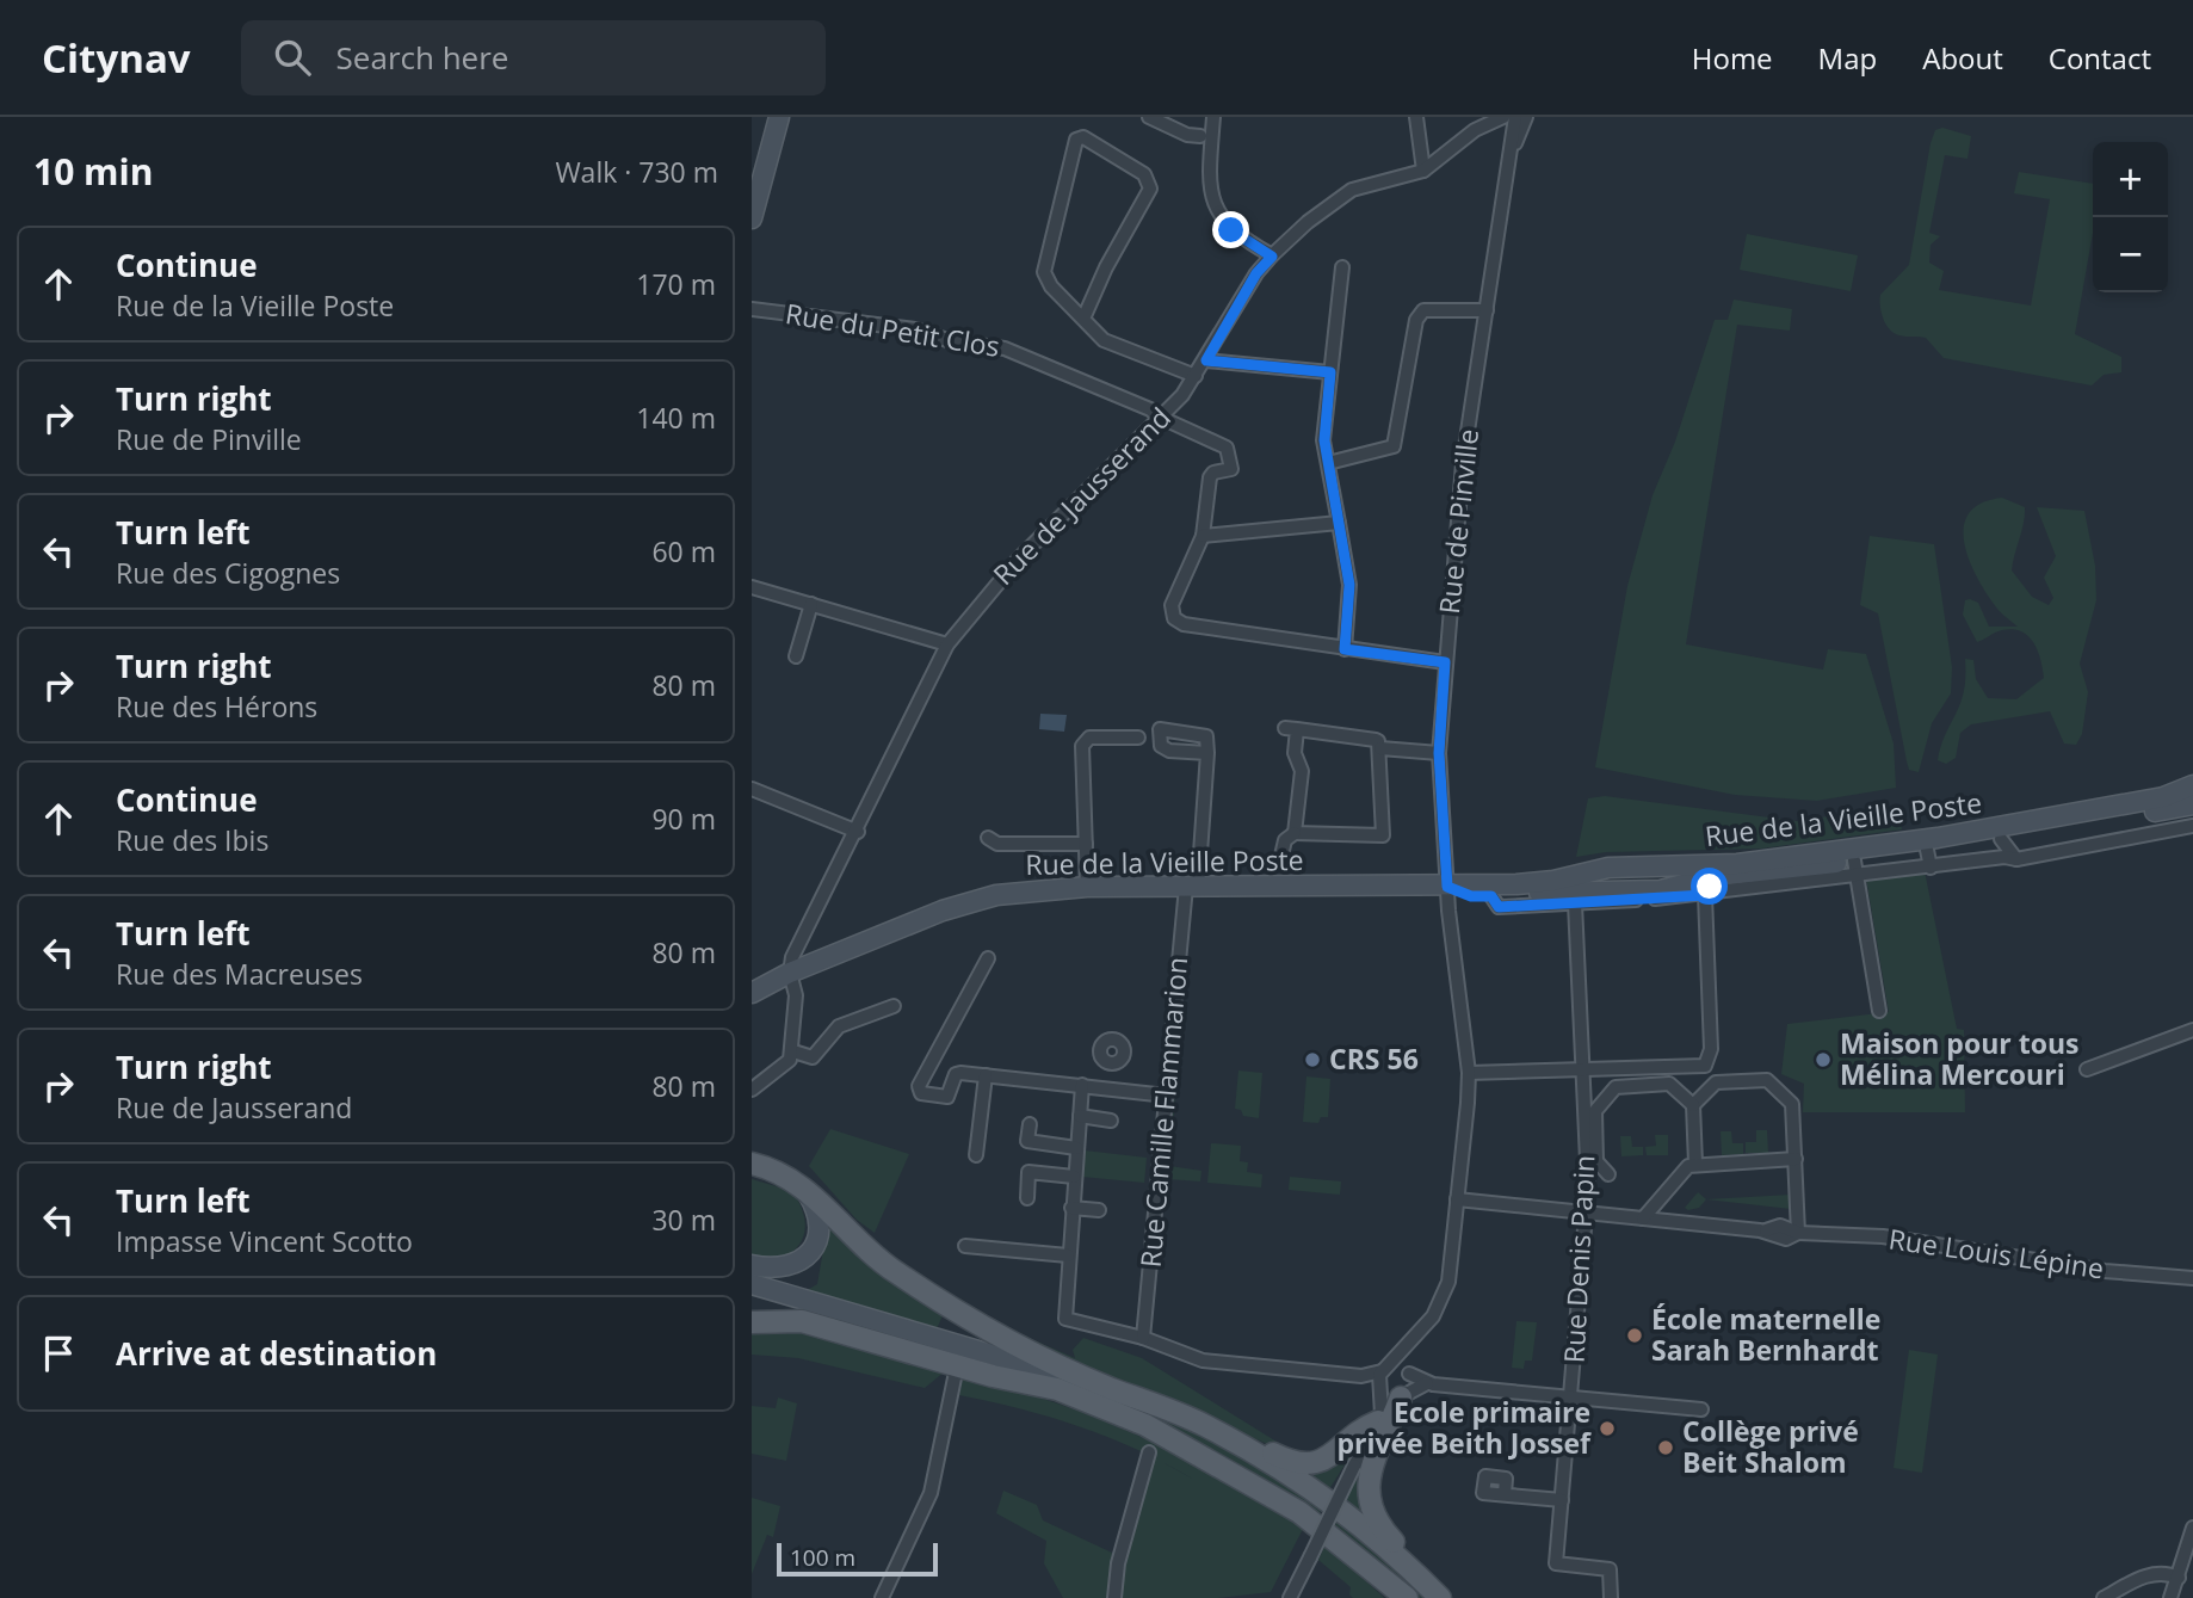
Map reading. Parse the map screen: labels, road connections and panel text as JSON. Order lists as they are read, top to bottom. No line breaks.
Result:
{"streets":{"main road":["Rue de la Vieille Poste"],"street":["Rue du Petit Clos","Rue de Jausserand","Rue de Pinville","Rue Camille Flammarion","Rue Louis Lépine","Rue Denis Papin"]},"crossings":[["Rue du Petit Clos","Rue de Jausserand"],["Rue de Jausserand","Rue de la Vieille Poste"],["Rue de Pinville","Rue de la Vieille Poste"],["Rue de Pinville","Rue Louis Lépine"],["Rue de la Vieille Poste","Rue Camille Flammarion"],["Rue de la Vieille Poste","Rue Denis Papin"],["Rue Louis Lépine","Rue Denis Papin"]],"places":["CRS 56","Maison pour tous Mélina Mercouri","École maternelle Sarah Bernhardt","Ecole primaire privée Beith Jossef","Collège privé Beit Shalom"],"scale_bar":"100 m","page":{"header":"Citynav","search":"Search here","nav":["Home","Map","About","Contact"],"heading":["10 min","Walk · 730 m"],"map_buttons":["+","−"],"list":[["Continue","Rue de la Vieille Poste","170 m"],["Turn right","Rue de Pinville","140 m"],["Turn left","Rue des Cigognes","60 m"],["Turn right","Rue des Hérons","80 m"],["Continue","Rue des Ibis","90 m"],["Turn left","Rue des Macreuses","80 m"],["Turn right","Rue de Jausserand","80 m"],["Turn left","Impasse Vincent Scotto","30 m"],"Arrive at destination"],"scale":"100 m"}}
